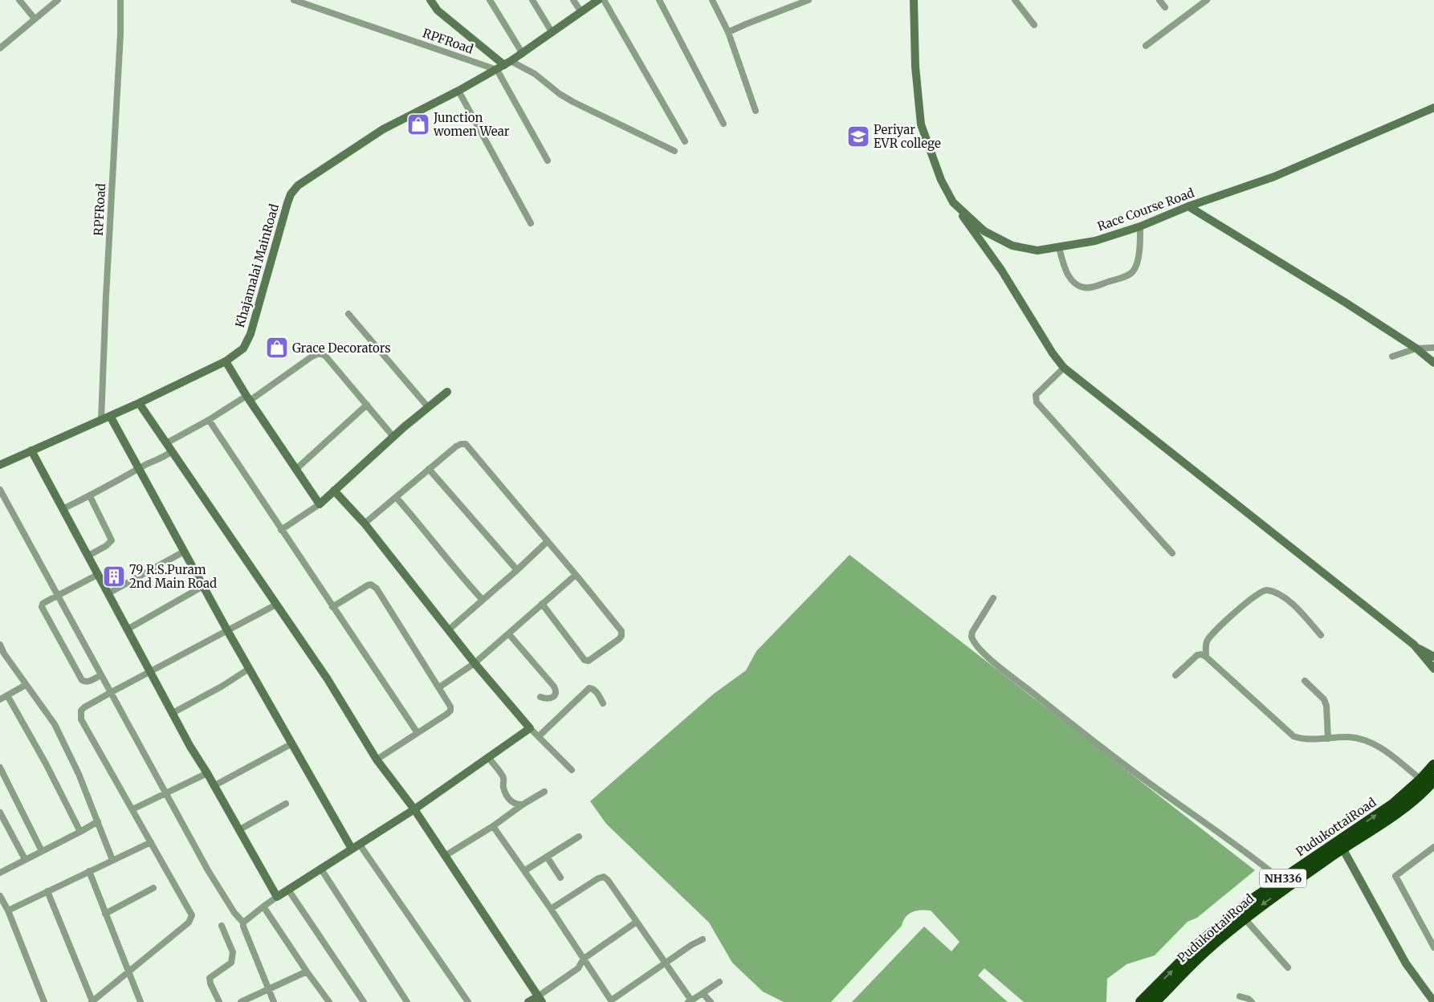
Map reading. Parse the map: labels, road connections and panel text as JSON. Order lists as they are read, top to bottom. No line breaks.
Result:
{"streets":{"highway":["PudukottaiRoad","NH336","Pudukottai Road"],"street":["RPFRoad","Race Course Road","Khajamalai MainRoad"]},"crossings":[["RPFRoad","Khajamalai MainRoad"],["PudukottaiRoad","Pudukottai Road"],["NH336","Pudukottai Road"]],"one_way":["PudukottaiRoad"],"places":{"shop":["Junction women Wear","Grace Decorators"],"school or university":["Periyar EVR college"],"building":["79 R.S.Puram 2nd Main Road"]}}
